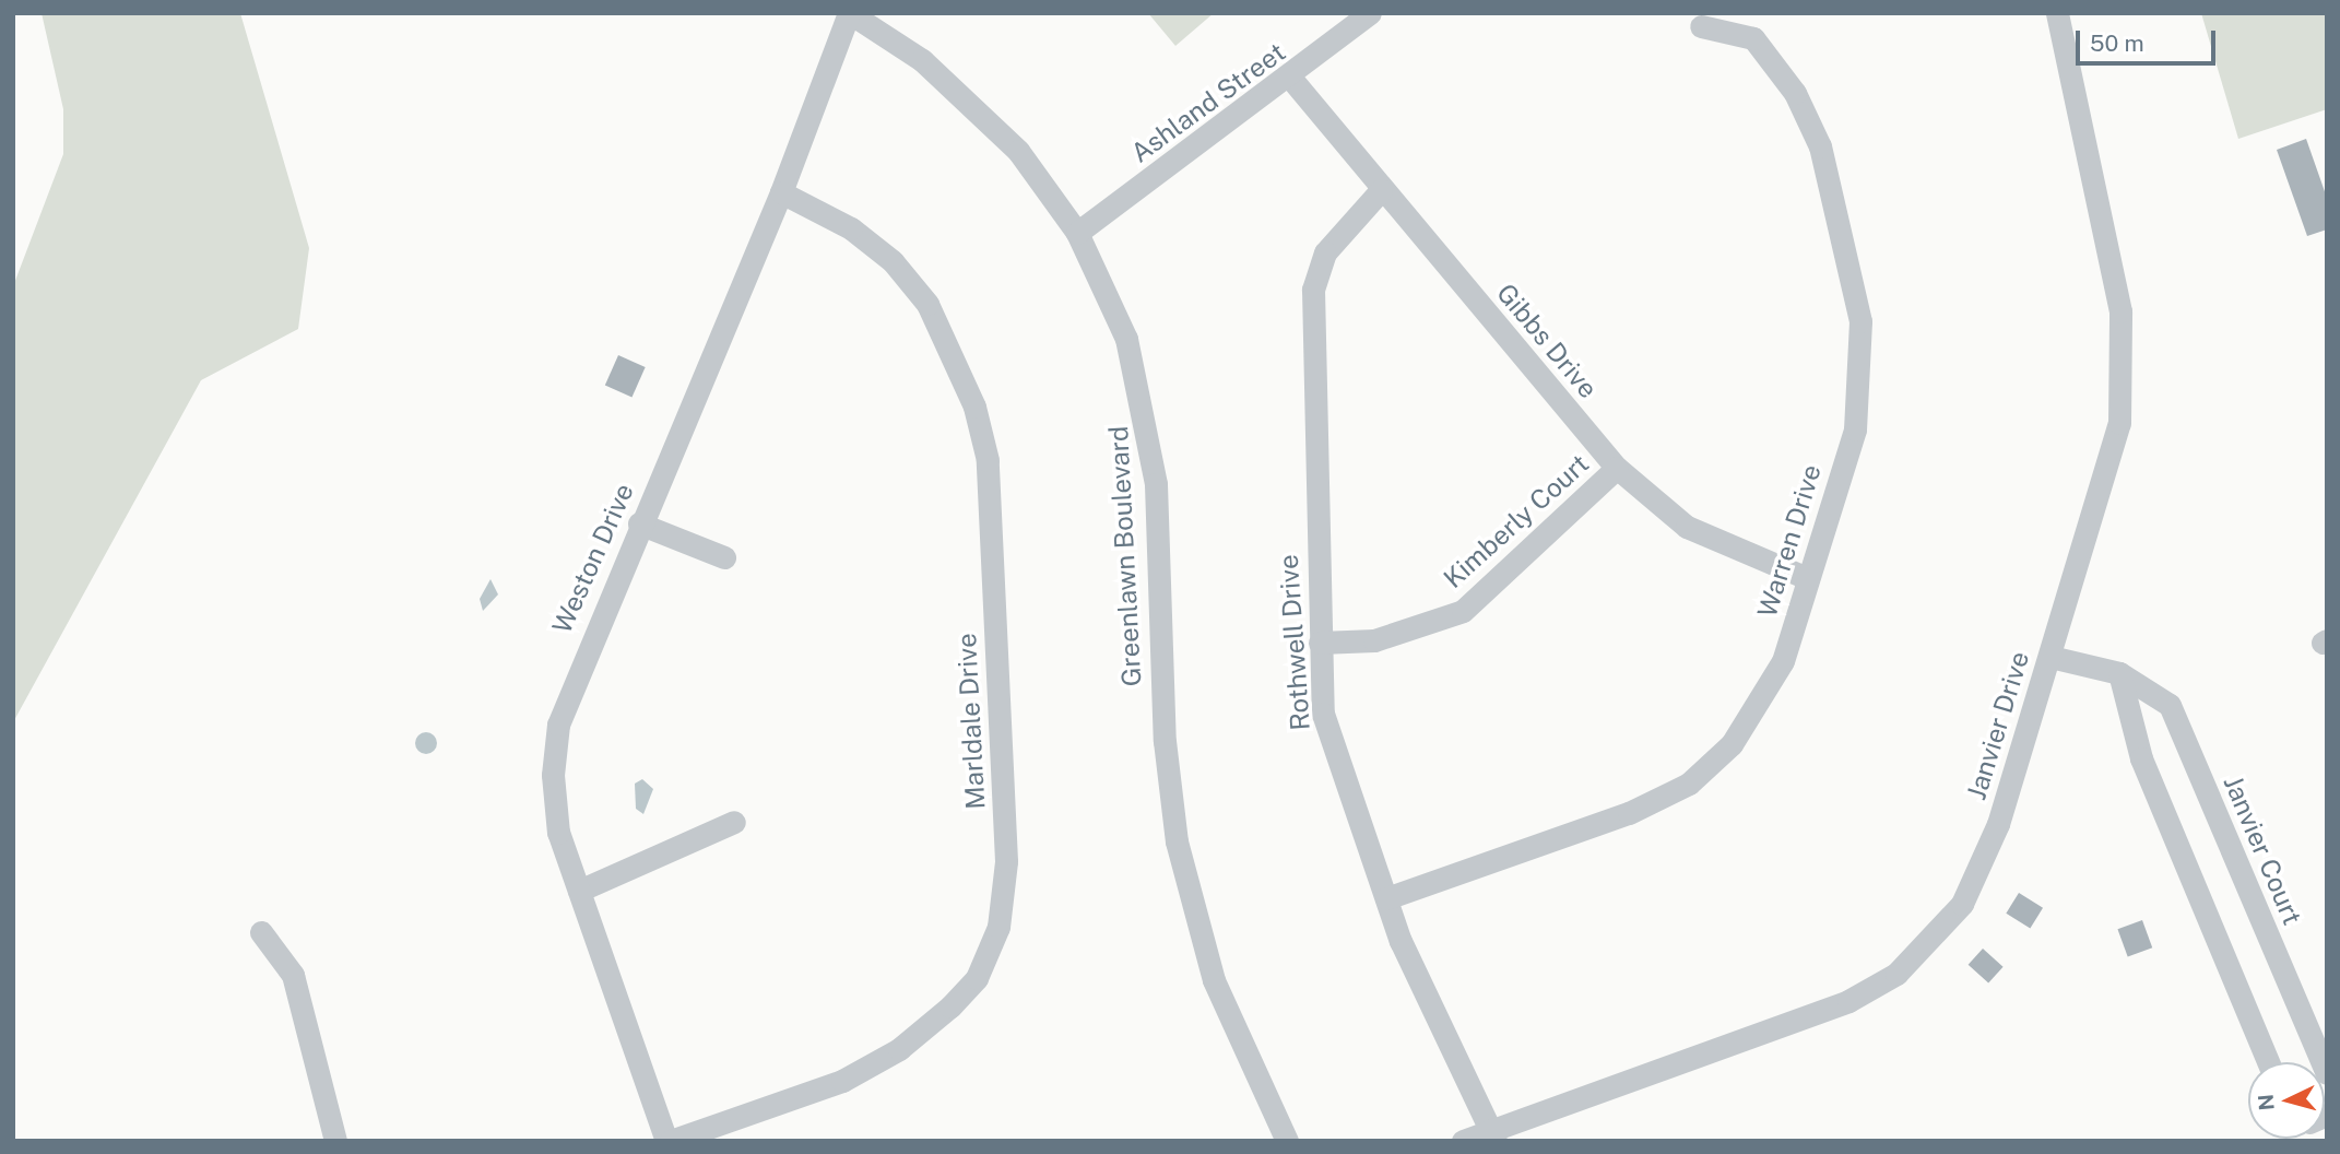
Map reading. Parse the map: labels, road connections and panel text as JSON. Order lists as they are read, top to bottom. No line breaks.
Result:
{"streets":{"street":["Ashland Street","Gibbs Drive","Kimberly Court","Warren Drive","Greenlawn Boulevard","Weston Drive","Rothwell Drive","Marldale Drive","Janvier Drive","Janvier Court"]},"crossings":[["Ashland Street","Gibbs Drive"],["Ashland Street","Greenlawn Boulevard"],["Gibbs Drive","Kimberly Court"],["Gibbs Drive","Warren Drive"],["Gibbs Drive","Rothwell Drive"],["Kimberly Court","Rothwell Drive"],["Warren Drive","Rothwell Drive"],["Greenlawn Boulevard","Weston Drive"],["Weston Drive","Marldale Drive"],["Rothwell Drive","Janvier Drive"],["Janvier Drive","Janvier Court"]],"scale_bar":"50 m","north":"left"}
